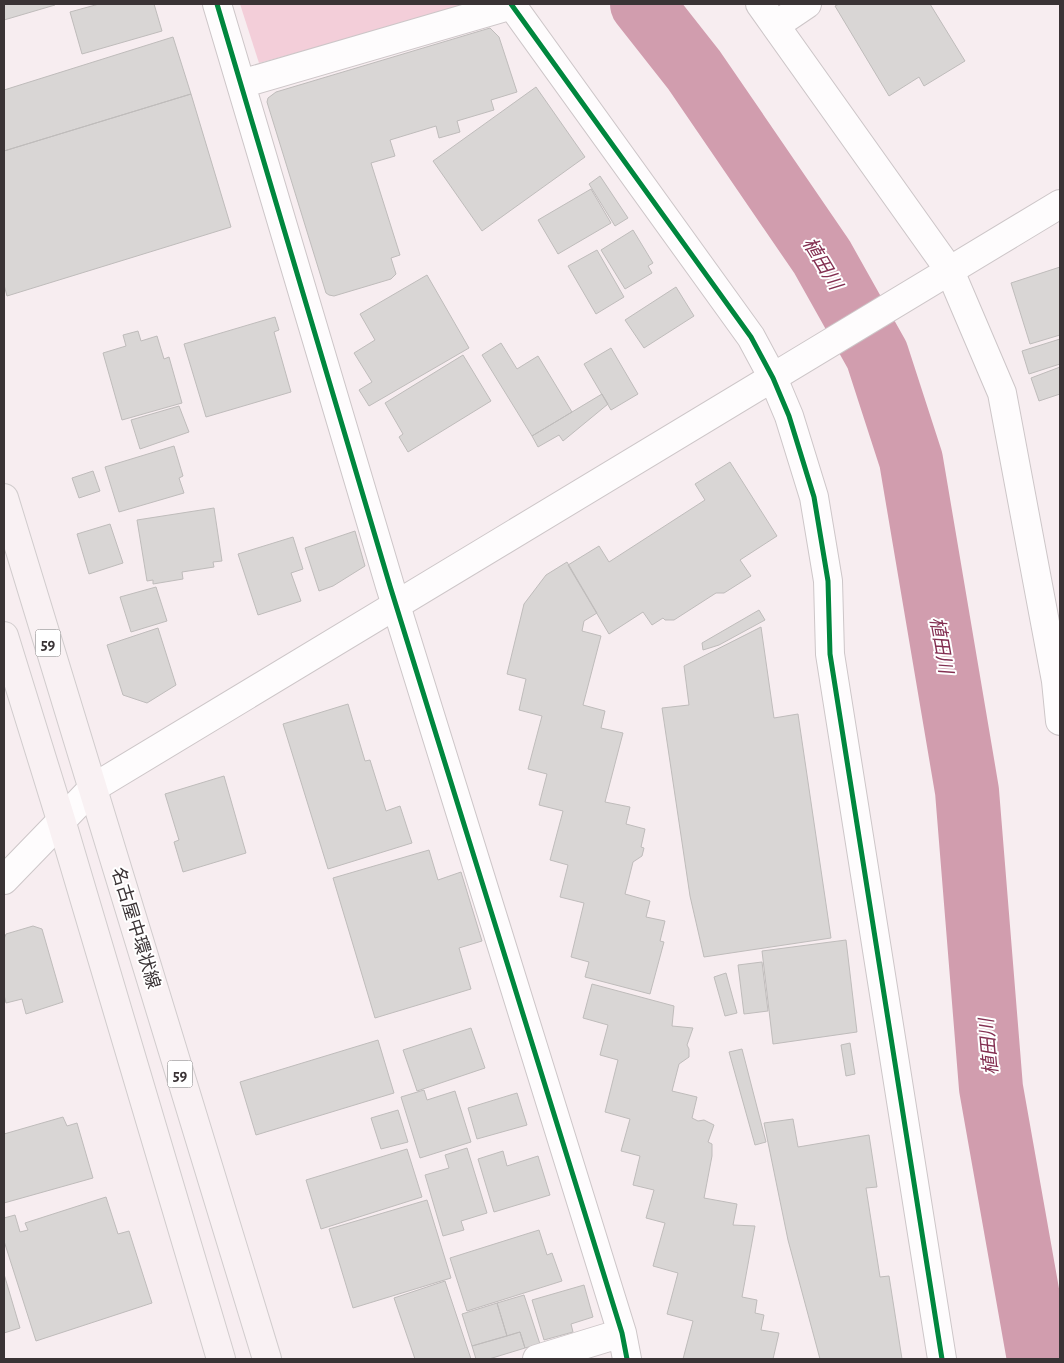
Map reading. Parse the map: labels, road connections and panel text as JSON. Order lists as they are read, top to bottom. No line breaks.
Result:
{"streets":{"main road":["59","名古屋中環状線"]},"water":["植田川"]}
